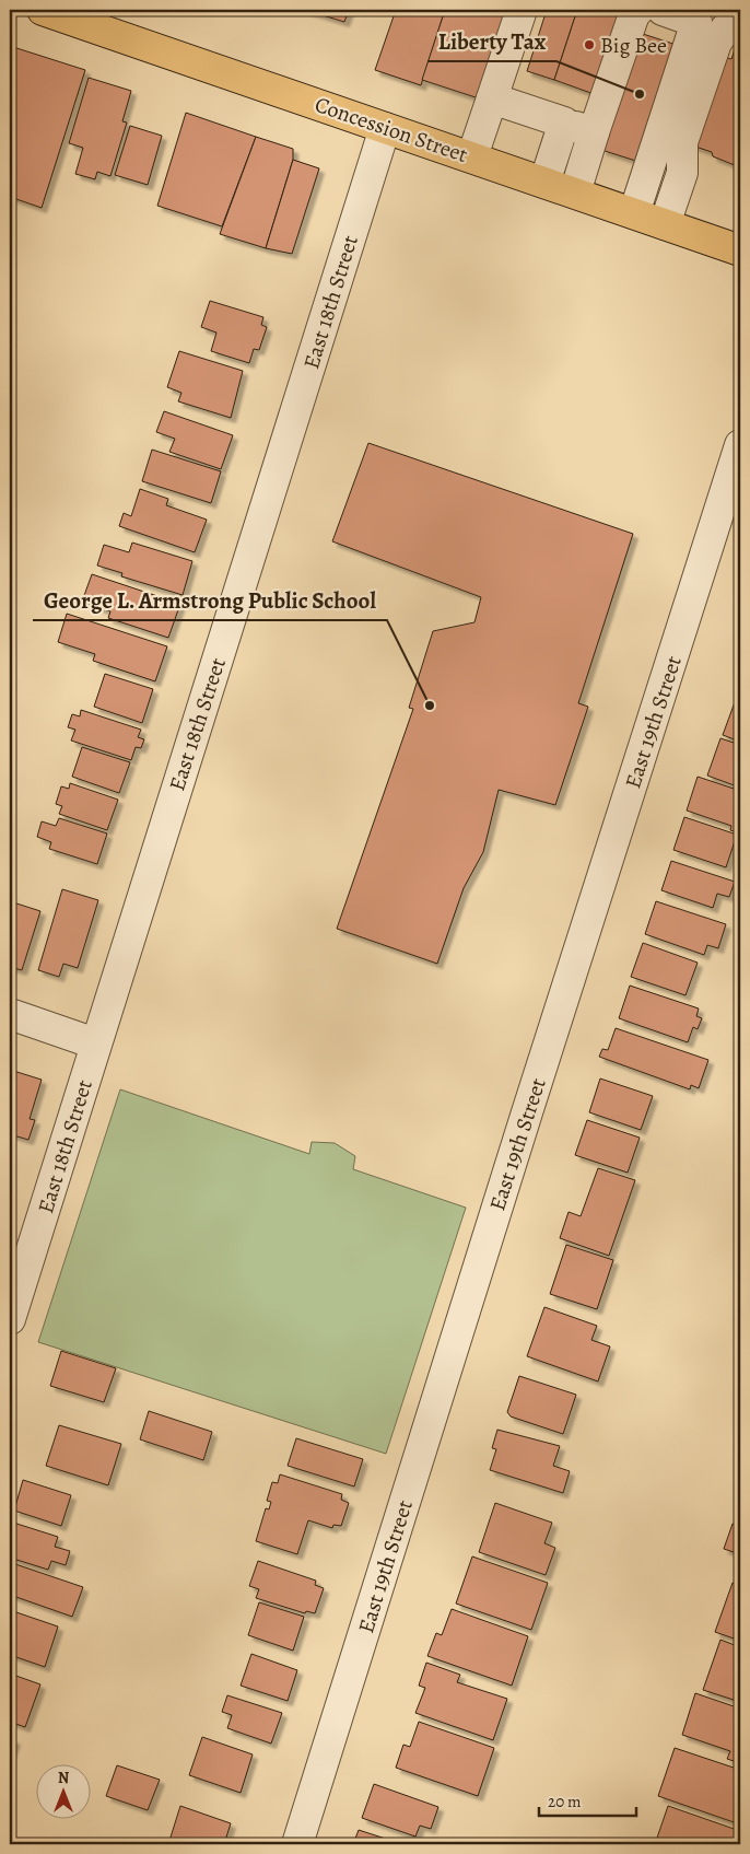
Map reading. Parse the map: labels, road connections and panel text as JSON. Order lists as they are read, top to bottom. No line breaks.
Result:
{"streets":{"main road":["Concession Street"],"street":["East 18th Street","East 19th Street"]},"crossings":[["Concession Street","East 18th Street"]],"places":["Big Bee","Liberty Tax","George L. Armstrong Public School"],"scale_bar":"20 m","north":"top"}
